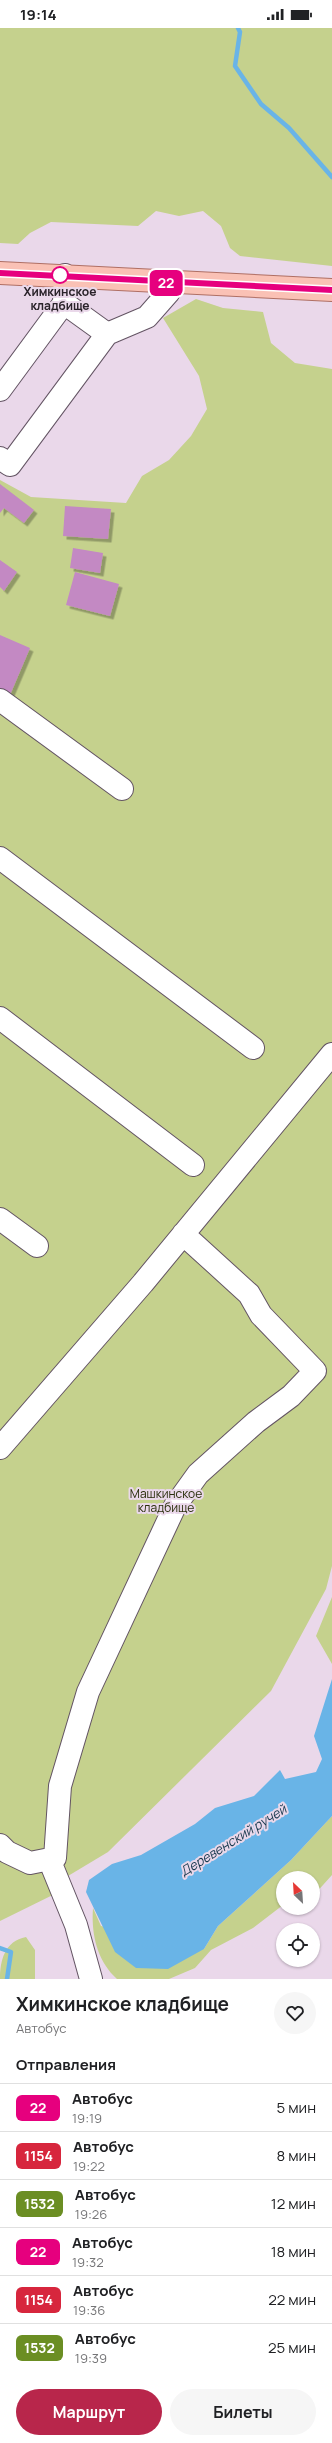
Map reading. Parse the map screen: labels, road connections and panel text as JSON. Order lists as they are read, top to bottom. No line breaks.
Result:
{"water":["Деревенский ручей"],"parks":["Машкинское кладбище"],"places":["Химкинское кладбище"],"lines":["bus line 22"],"north":"top left","page":{"status":"19:14","on_map":"22","heading":[["Химкинское кладбище","Автобус"],"Отправления"],"list":[{"mark":"22","name":"Автобус","note":"19:19","value":"5 мин"},{"mark":"1154","name":"Автобус","note":"19:22","value":"8 мин"},{"mark":"1532","name":"Автобус","note":"19:26","value":"12 мин"},{"mark":"22","name":"Автобус","note":"19:32","value":"18 мин"},{"mark":"1154","name":"Автобус","note":"19:36","value":"22 мин"},{"mark":"1532","name":"Автобус","note":"19:39","value":"25 мин"}],"buttons":["Маршрут","Билеты"]}}
